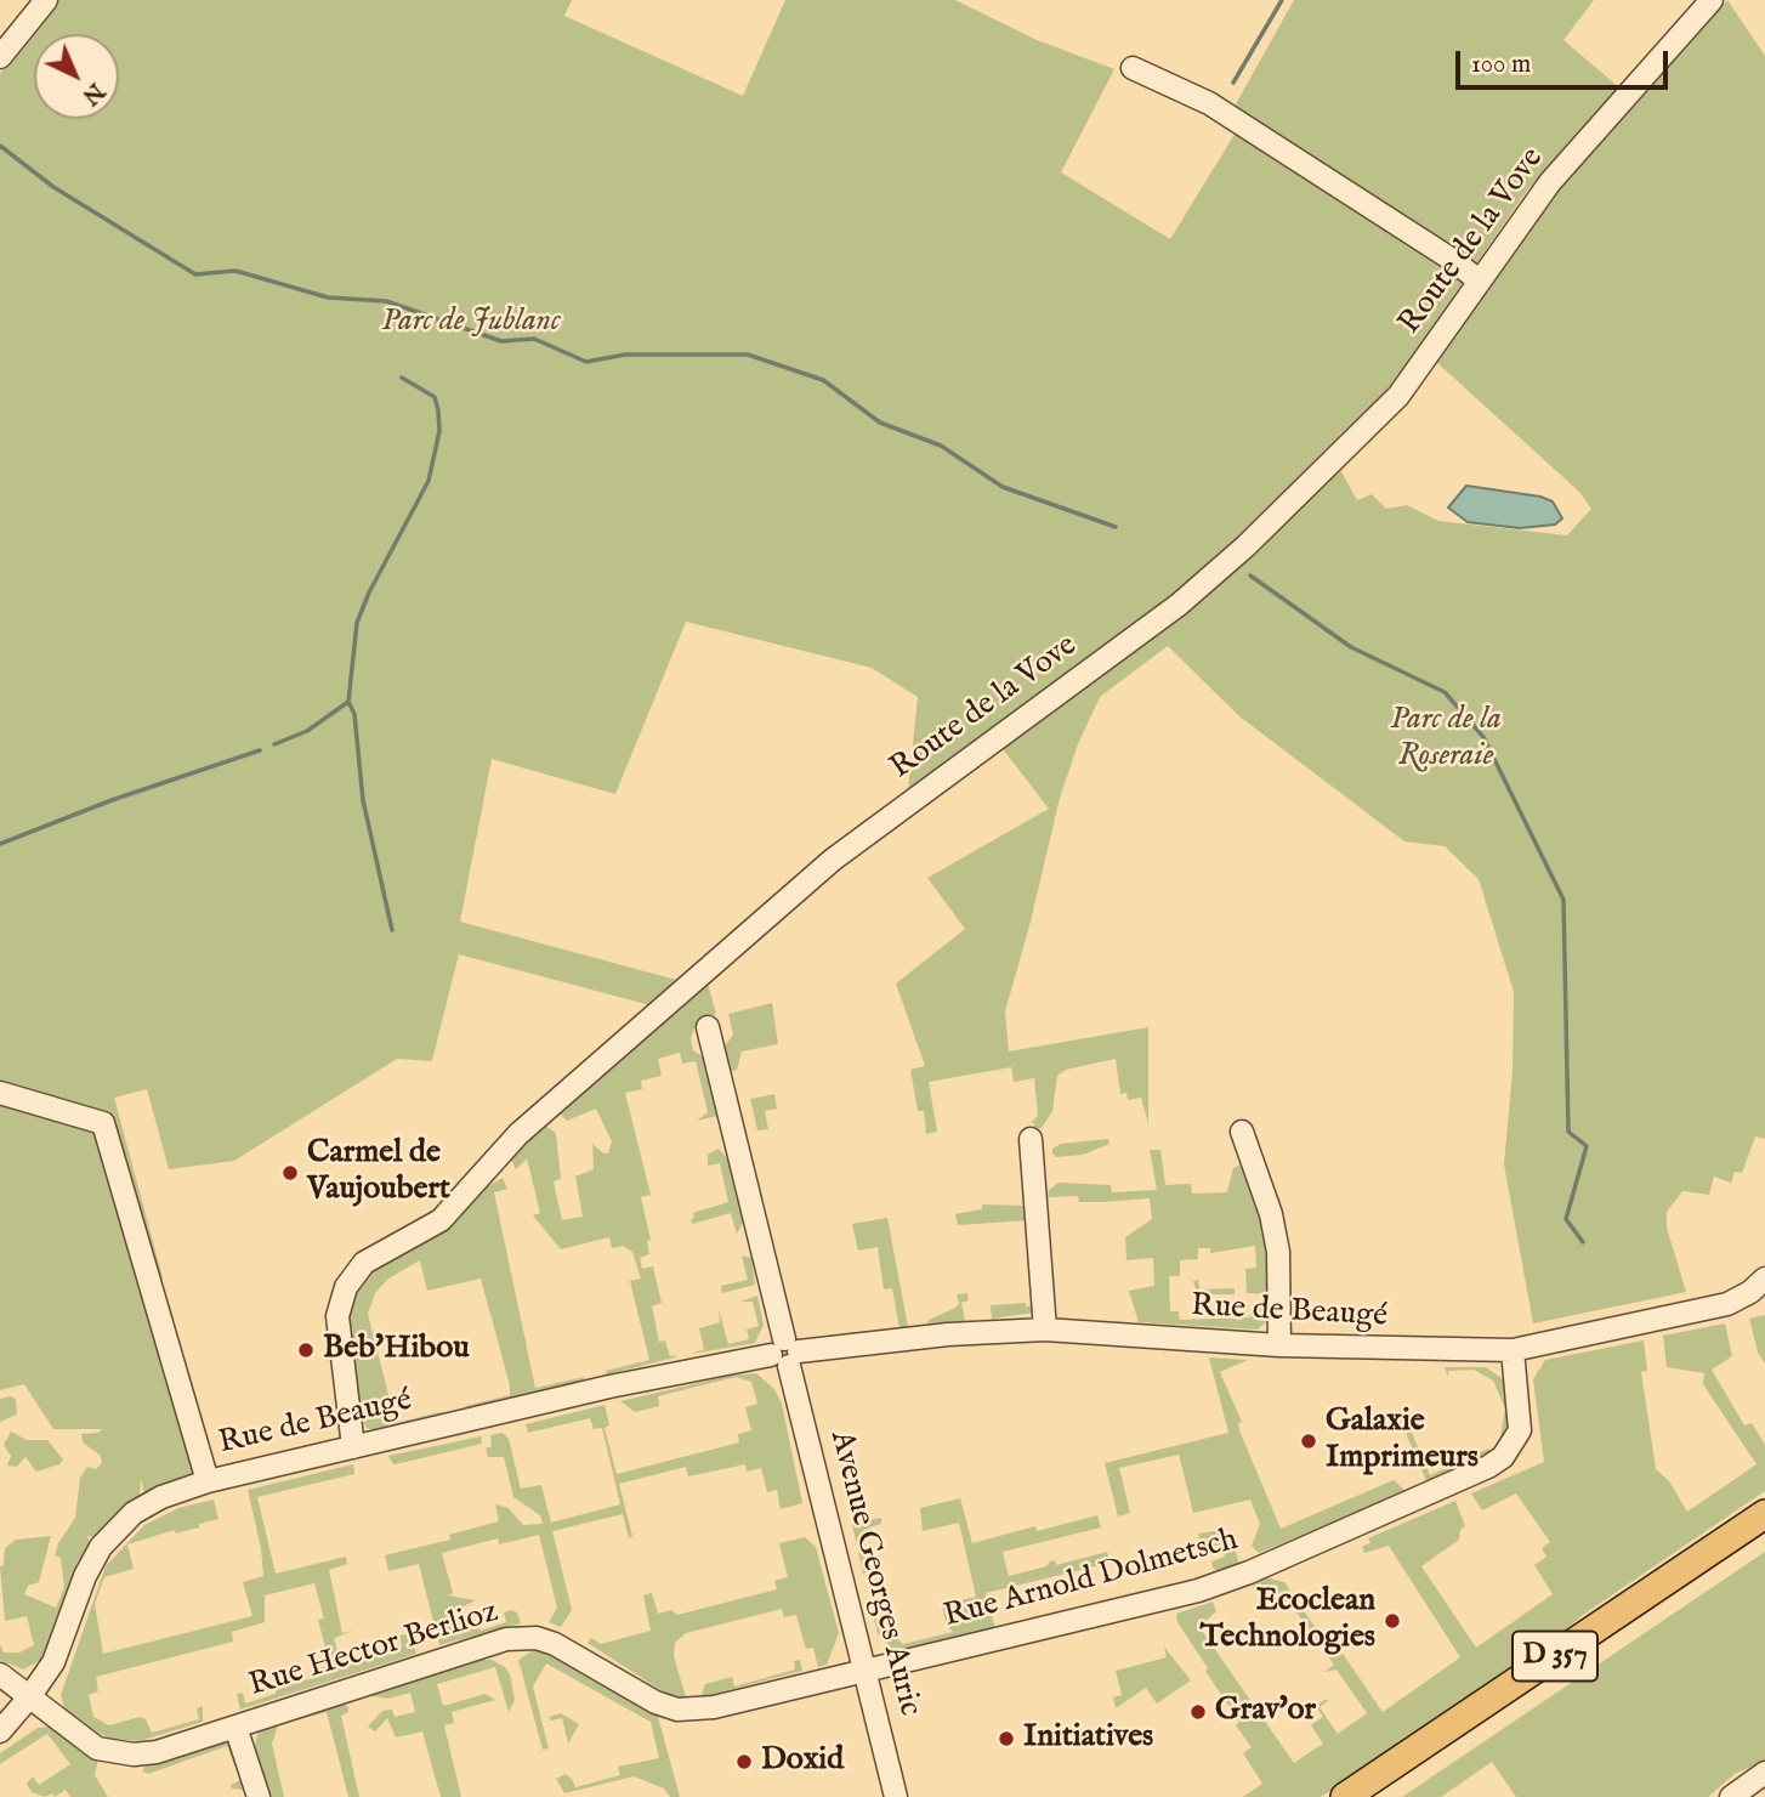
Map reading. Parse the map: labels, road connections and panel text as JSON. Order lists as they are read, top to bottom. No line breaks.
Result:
{"streets":{"main road":["D 357"],"street":["Route de la Vove","Rue de Beaugé","Avenue Georges Auric","Rue Arnold Dolmetsch","Rue Hector Berlioz"]},"crossings":[["Route de la Vove","Rue de Beaugé"],["Rue de Beaugé","Avenue Georges Auric"],["Rue de Beaugé","Rue Arnold Dolmetsch"],["Rue de Beaugé","Rue Hector Berlioz"],["Avenue Georges Auric","Rue Arnold Dolmetsch"],["Avenue Georges Auric","Rue Hector Berlioz"],["Rue Arnold Dolmetsch","Rue Hector Berlioz"]],"parks":["Parc de Jublanc","Parc de la Roseraie"],"places":["Carmel de Vaujoubert","Beb'Hibou","Galaxie Imprimeurs","Ecoclean Technologies","Grav'or","Initiatives","Doxid"],"scale_bar":"100 m","north":"bottom right"}
